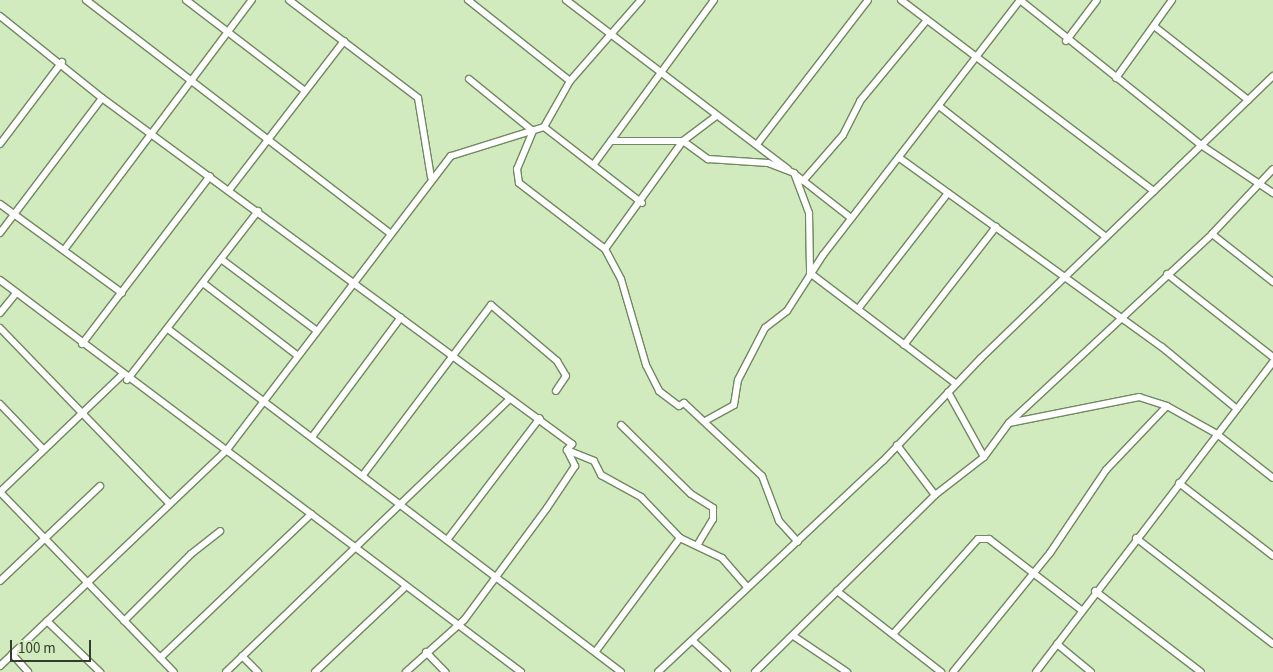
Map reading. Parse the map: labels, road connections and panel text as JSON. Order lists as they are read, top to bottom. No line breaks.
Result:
{"scale_bar":"100 m"}
